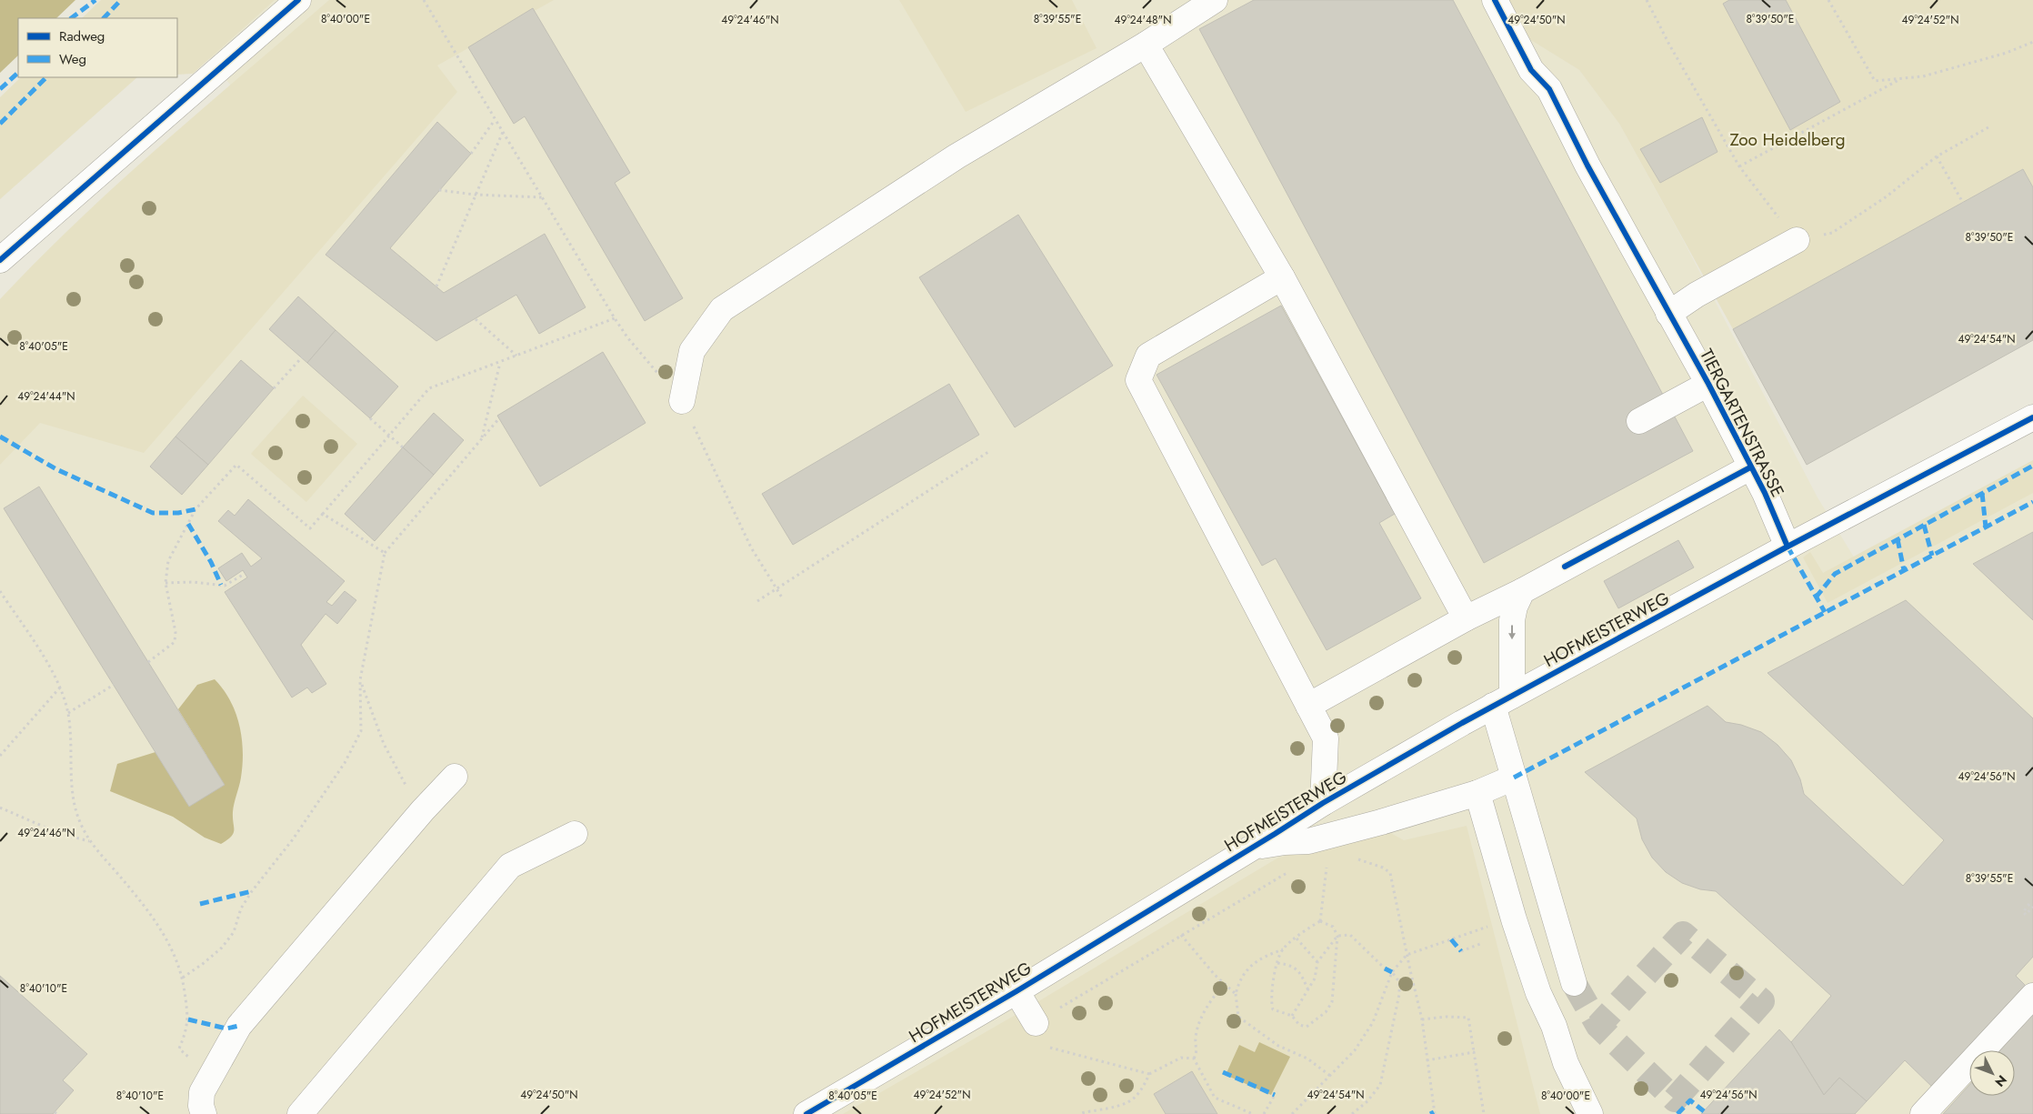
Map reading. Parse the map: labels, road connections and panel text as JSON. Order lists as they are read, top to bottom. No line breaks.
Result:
{"streets":{"street":["TIERGARTENSTRASSE","HOFMEISTERWEG"]},"crossings":[["TIERGARTENSTRASSE","HOFMEISTERWEG"]],"parks":["Zoo Heidelberg"],"legend":["Radweg","Weg"],"north":"bottom right","coordinates":["8°40'00\"E","8°39'55\"E","8°39'50\"E","49°24'48\"N","49°24'50\"N","49°24'52\"N","49°24'46\"N","49°24'54\"N","8°40'05\"E","49°24'44\"N","49°24'56\"N","8°40'10\"E"]}
